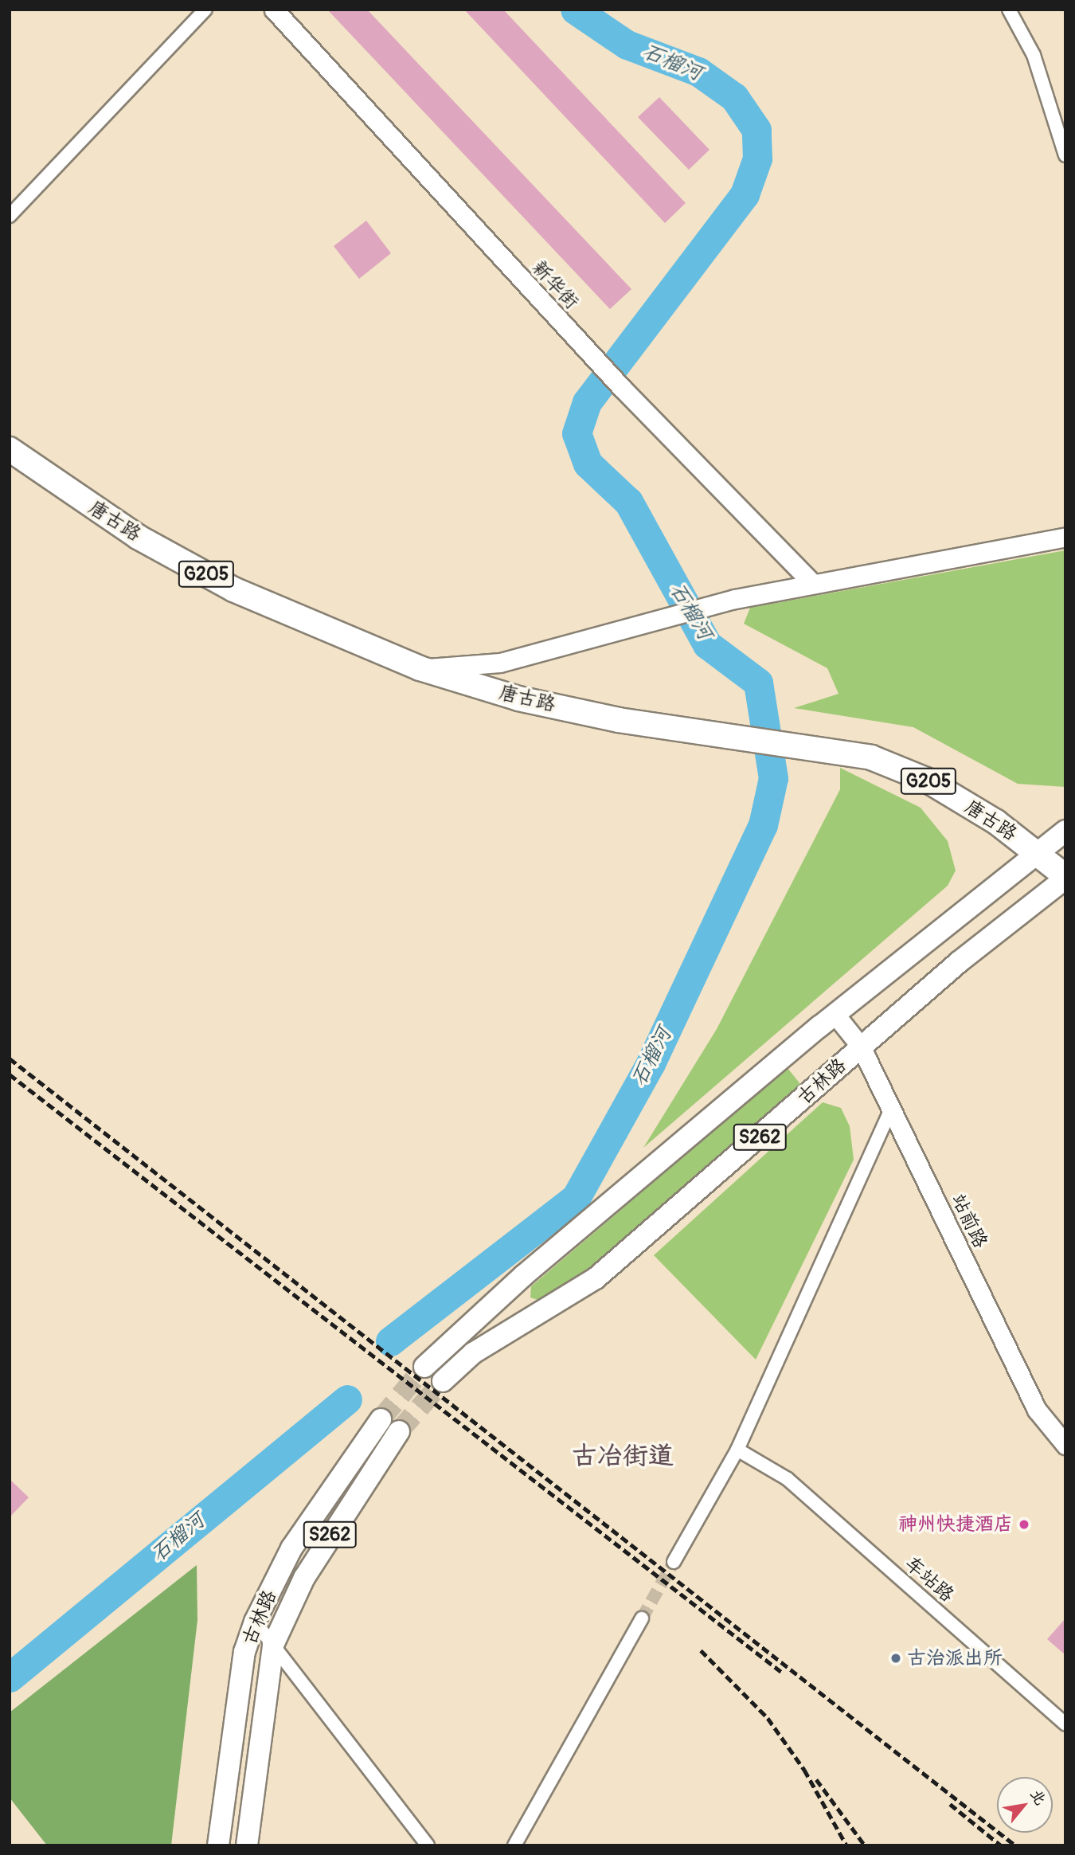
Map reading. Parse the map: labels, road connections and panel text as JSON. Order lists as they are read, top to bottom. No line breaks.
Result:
{"streets":{"highway":["唐古路","G205"],"main road":["古林路","S262"],"street":["新华街","站前路","车站路"]},"crossings":[["唐古路","古林路"],["唐古路","S262"],["古林路","站前路"],["S262","站前路"]],"districts":["古冶街道"],"water":["石榴河"],"places":["神州快捷酒店","古治派出所"],"north":"top right"}
